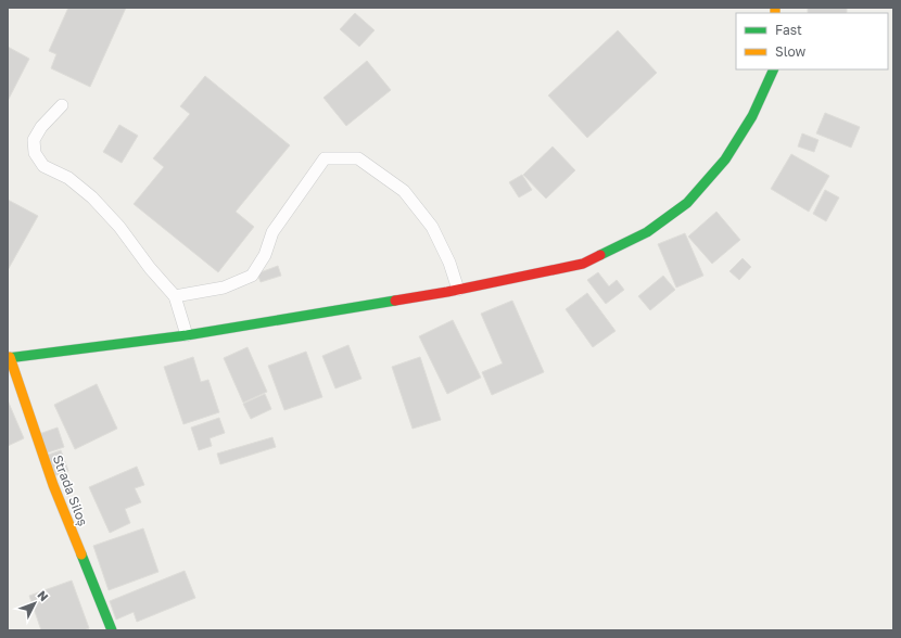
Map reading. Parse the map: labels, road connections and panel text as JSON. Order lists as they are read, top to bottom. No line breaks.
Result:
{"streets":{"main road":["Strada Siloș"]},"legend":["Fast","Slow"],"north":"top right"}
